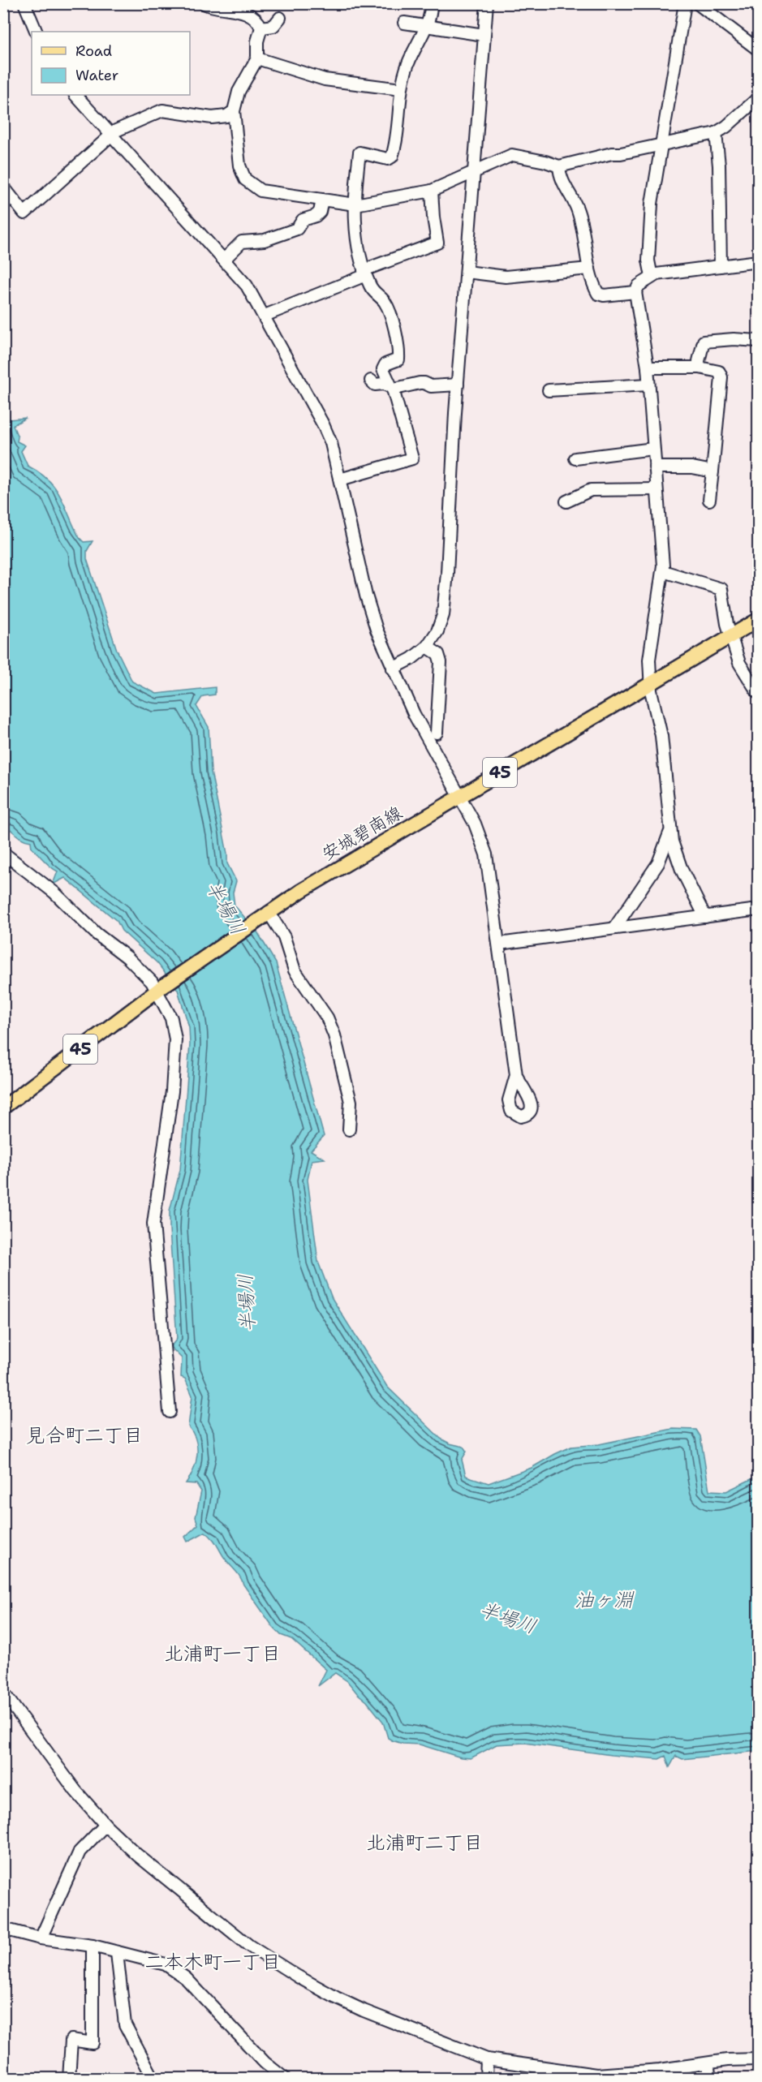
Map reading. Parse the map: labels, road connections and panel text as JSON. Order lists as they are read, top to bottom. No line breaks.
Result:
{"streets":{"main road":["45","安城碧南線"]},"districts":["見合町二丁目","北浦町一丁目","北浦町二丁目","二本木町一丁目"],"water":["半場川","油ヶ淵"],"legend":["Road","Water"]}
